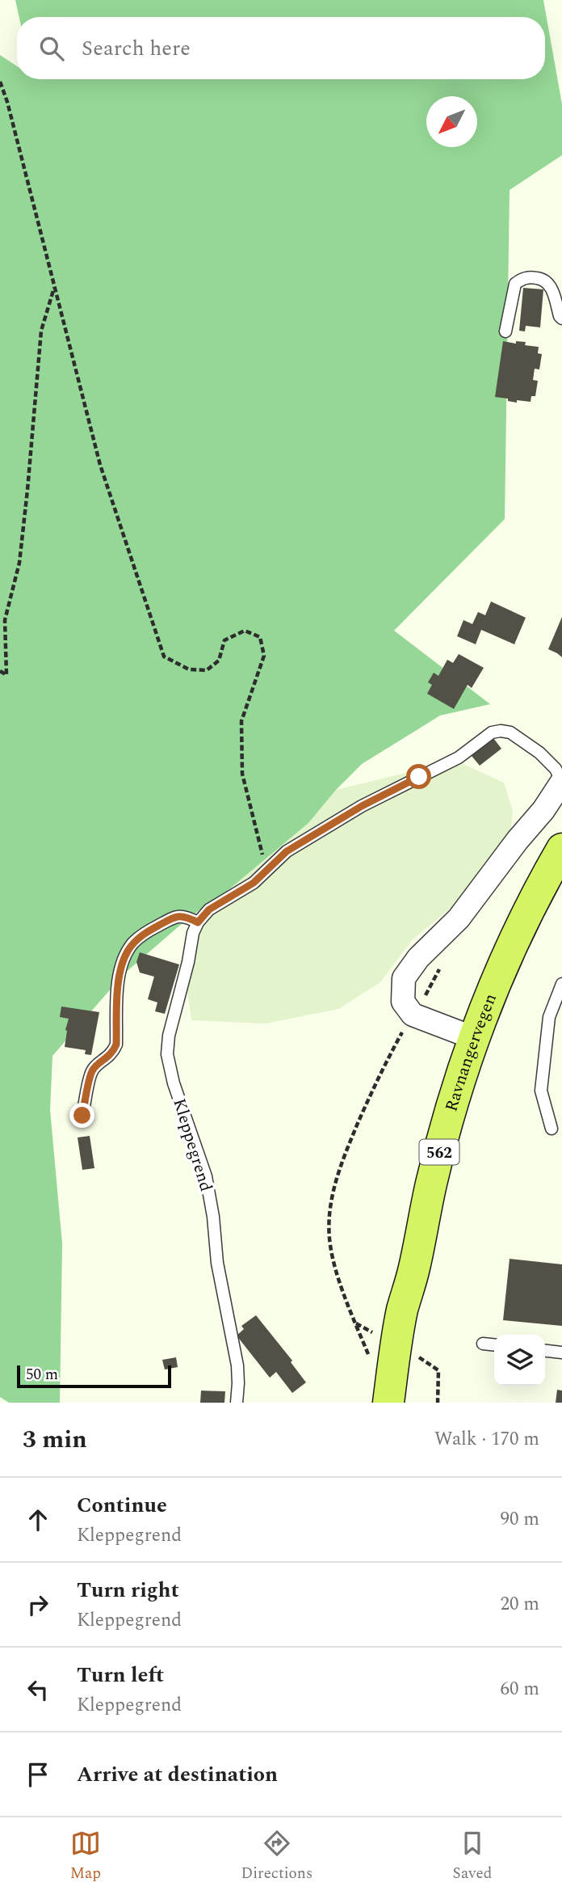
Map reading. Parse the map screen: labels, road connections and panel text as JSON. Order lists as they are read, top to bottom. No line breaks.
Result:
{"streets":{"main road":["Ravnangervegen","562"],"lane":["Kleppegrend"]},"scale_bar":"50 m","north":"bottom left","page":{"search":"Search here","scale":"50 m","heading":["3 min","Walk · 170 m"],"list":[["Continue","Kleppegrend","90 m"],["Turn right","Kleppegrend","20 m"],["Turn left","Kleppegrend","60 m"],"Arrive at destination"],"nav":["Map","Directions","Saved"]}}
